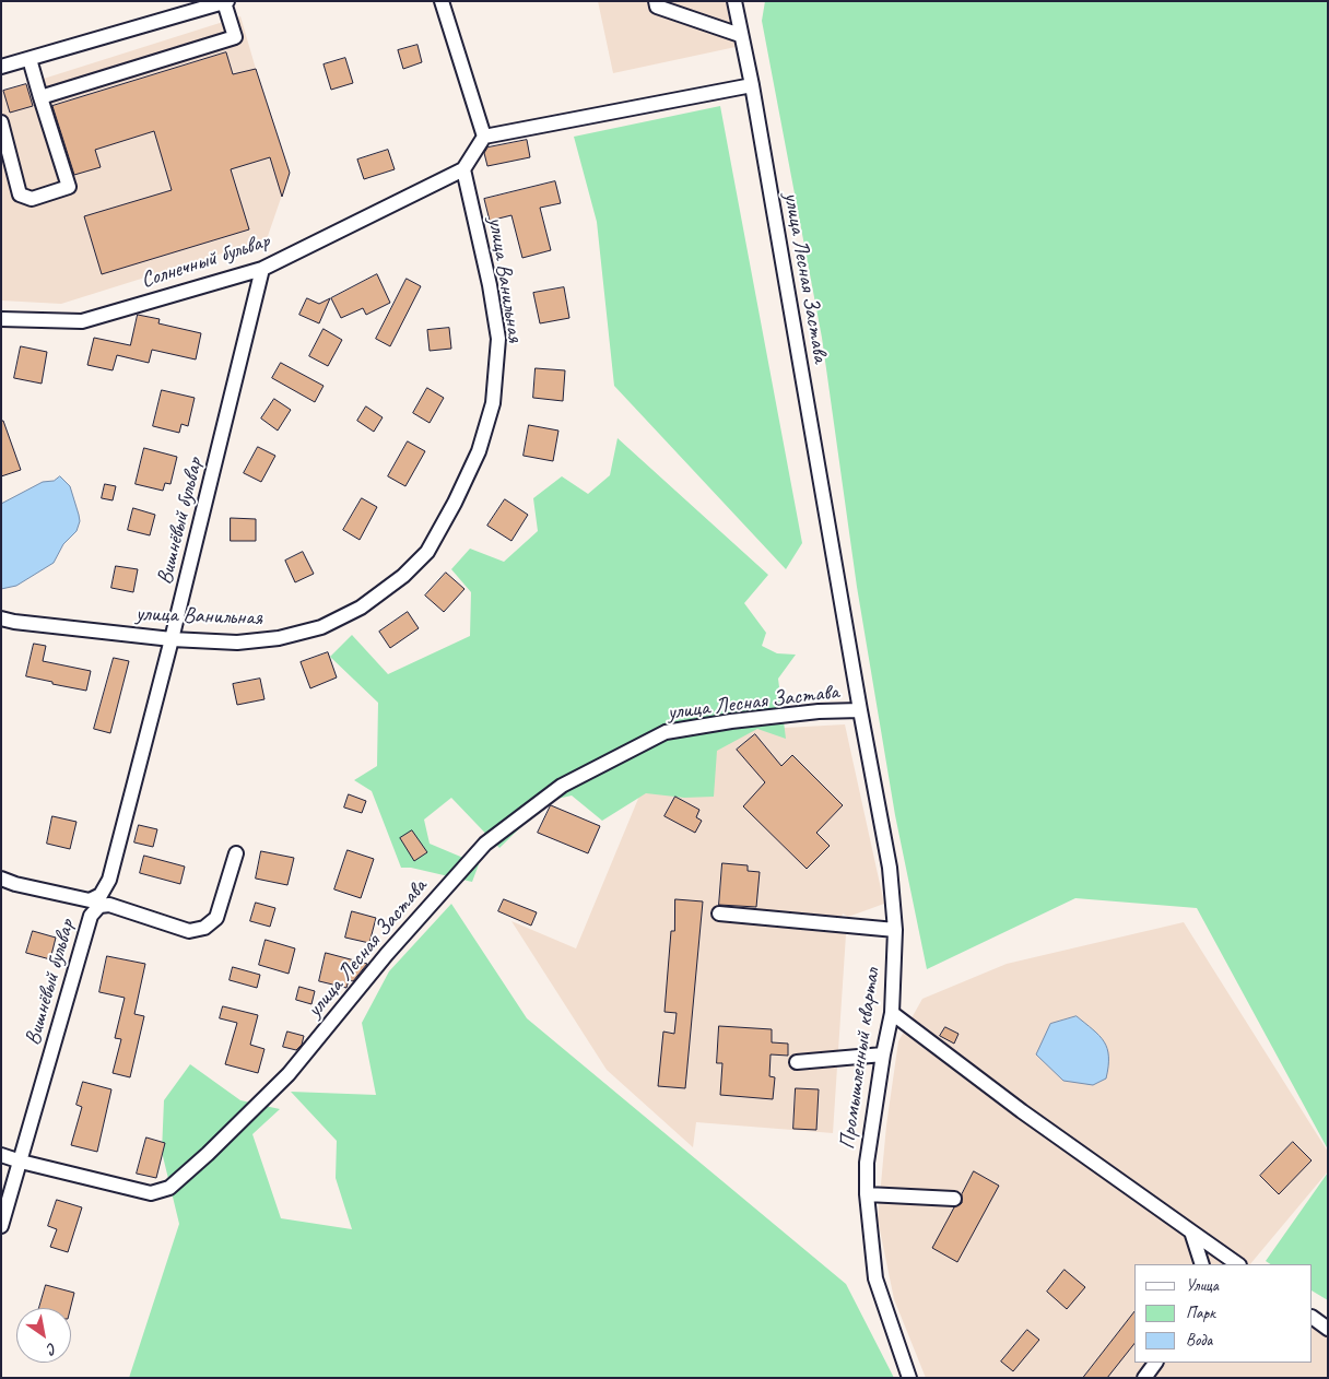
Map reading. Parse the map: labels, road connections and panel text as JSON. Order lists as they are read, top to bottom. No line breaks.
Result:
{"streets":{"street":["Солнечный бульвар","улица Лесная Застава","улица Ванильная","Вишнёвый бульвар","Промышленный квартал"]},"crossings":[["Солнечный бульвар","улица Ванильная"],["Солнечный бульвар","Вишнёвый бульвар"],["улица Лесная Застава","Вишнёвый бульвар"],["улица Лесная Застава","Промышленный квартал"],["улица Ванильная","Вишнёвый бульвар"]],"legend":["Улица","Парк","Вода"],"north":"bottom right"}
